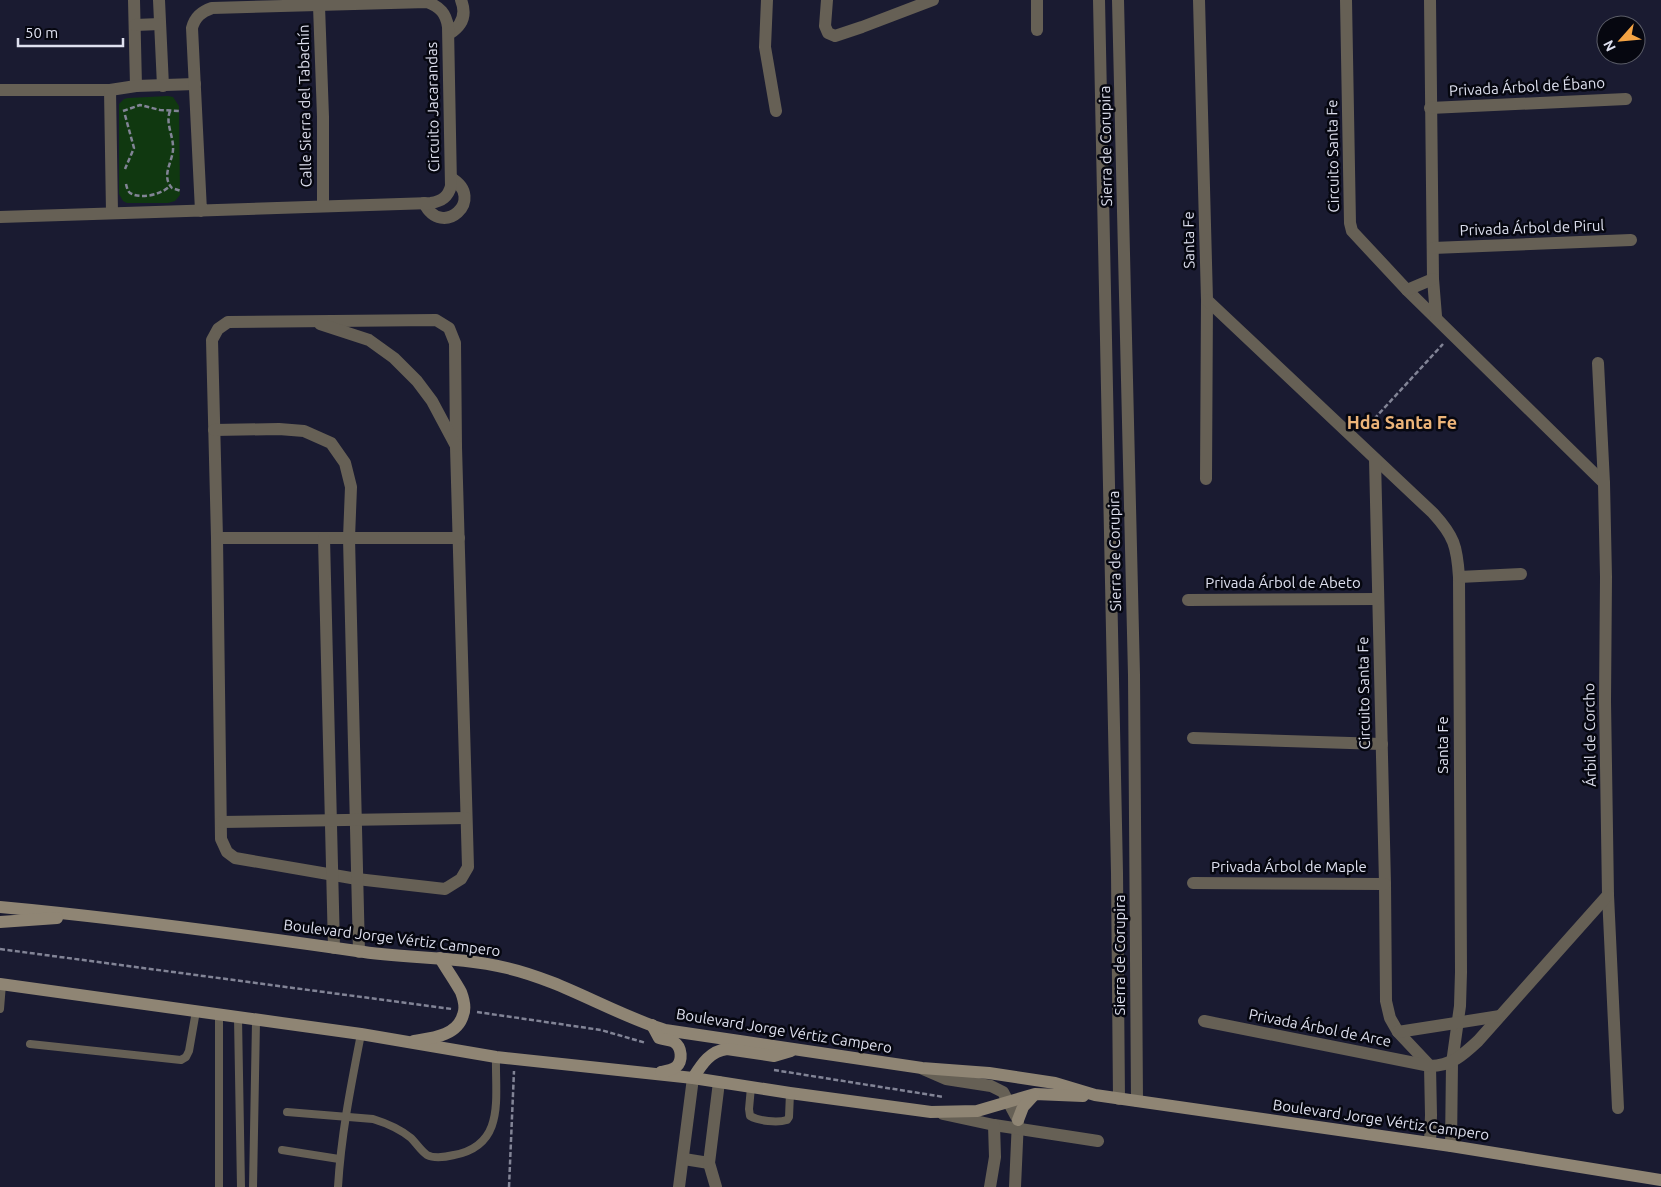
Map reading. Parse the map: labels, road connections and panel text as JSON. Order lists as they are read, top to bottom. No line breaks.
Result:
{"streets":{"main road":["Boulevard Jorge Vértiz Campero"],"street":["Privada Árbol de Ébano","Calle Sierra del Tabachín","Circuito Jacarandas","Sierra de Corupira","Circuito Santa Fe","Privada Árbol de Pirul","Santa Fe","Privada Árbol de Abeto","Árbil de Corcho","Privada Árbol de Maple","Privada Árbol de Arce"]},"crossings":[["Calle Sierra del Tabachín","Circuito Jacarandas"],["Sierra de Corupira","Boulevard Jorge Vértiz Campero"],["Circuito Santa Fe","Santa Fe"],["Circuito Santa Fe","Privada Árbol de Abeto"],["Circuito Santa Fe","Árbil de Corcho"],["Circuito Santa Fe","Privada Árbol de Maple"],["Circuito Santa Fe","Privada Árbol de Arce"]],"districts":["Hda Santa Fe"],"scale_bar":"50 m","north":"bottom left"}
